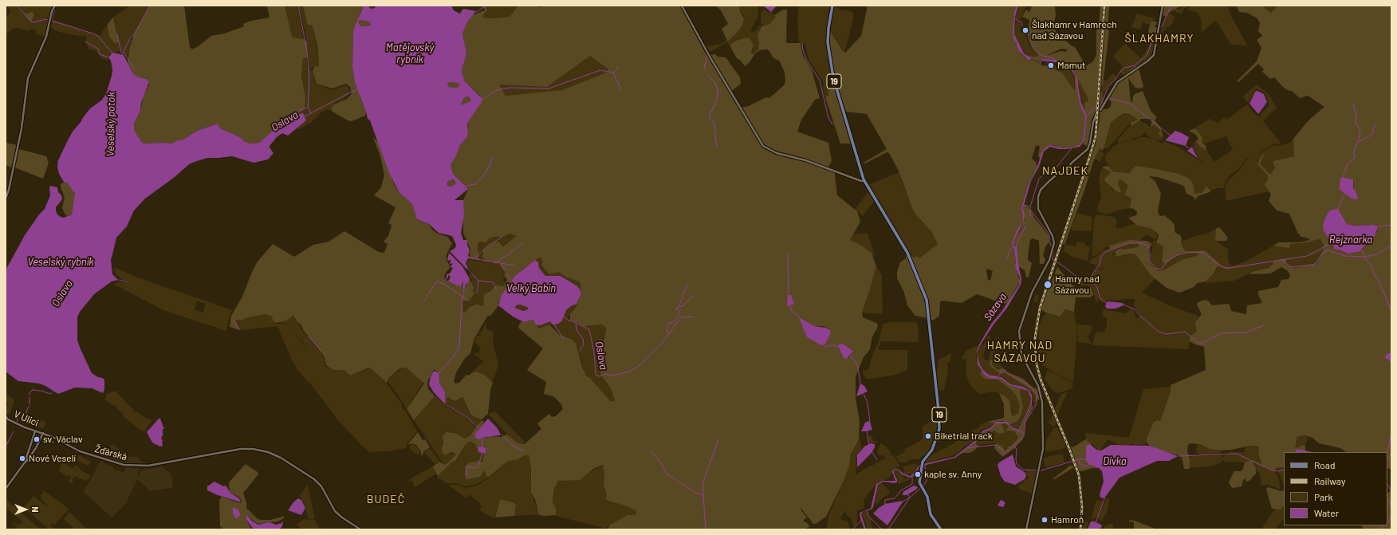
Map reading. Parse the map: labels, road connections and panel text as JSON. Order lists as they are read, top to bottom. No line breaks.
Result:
{"streets":{"main road":["19"],"street":["V Ulici","Žďárská"]},"crossings":[["V Ulici","Žďárská"]],"districts":["ŠLAKHAMRY","NAJDEK","HAMRY NAD SÁZAVOU","BUDEČ"],"water":["Matějovský rybník","Oslava","Veselský potok","Rejznarka","Veselský rybník","Velký Babín","Sázava","Dívka"],"places":["Šlakhamr v Hamrech nad Sázavou","Mamut","Hamry nad Sázavou","Biketrial track","sv. Václav","Nové Veselí","kaple sv. Anny","Hamroň"],"legend":["Road","Railway","Park","Water"],"north":"right"}
